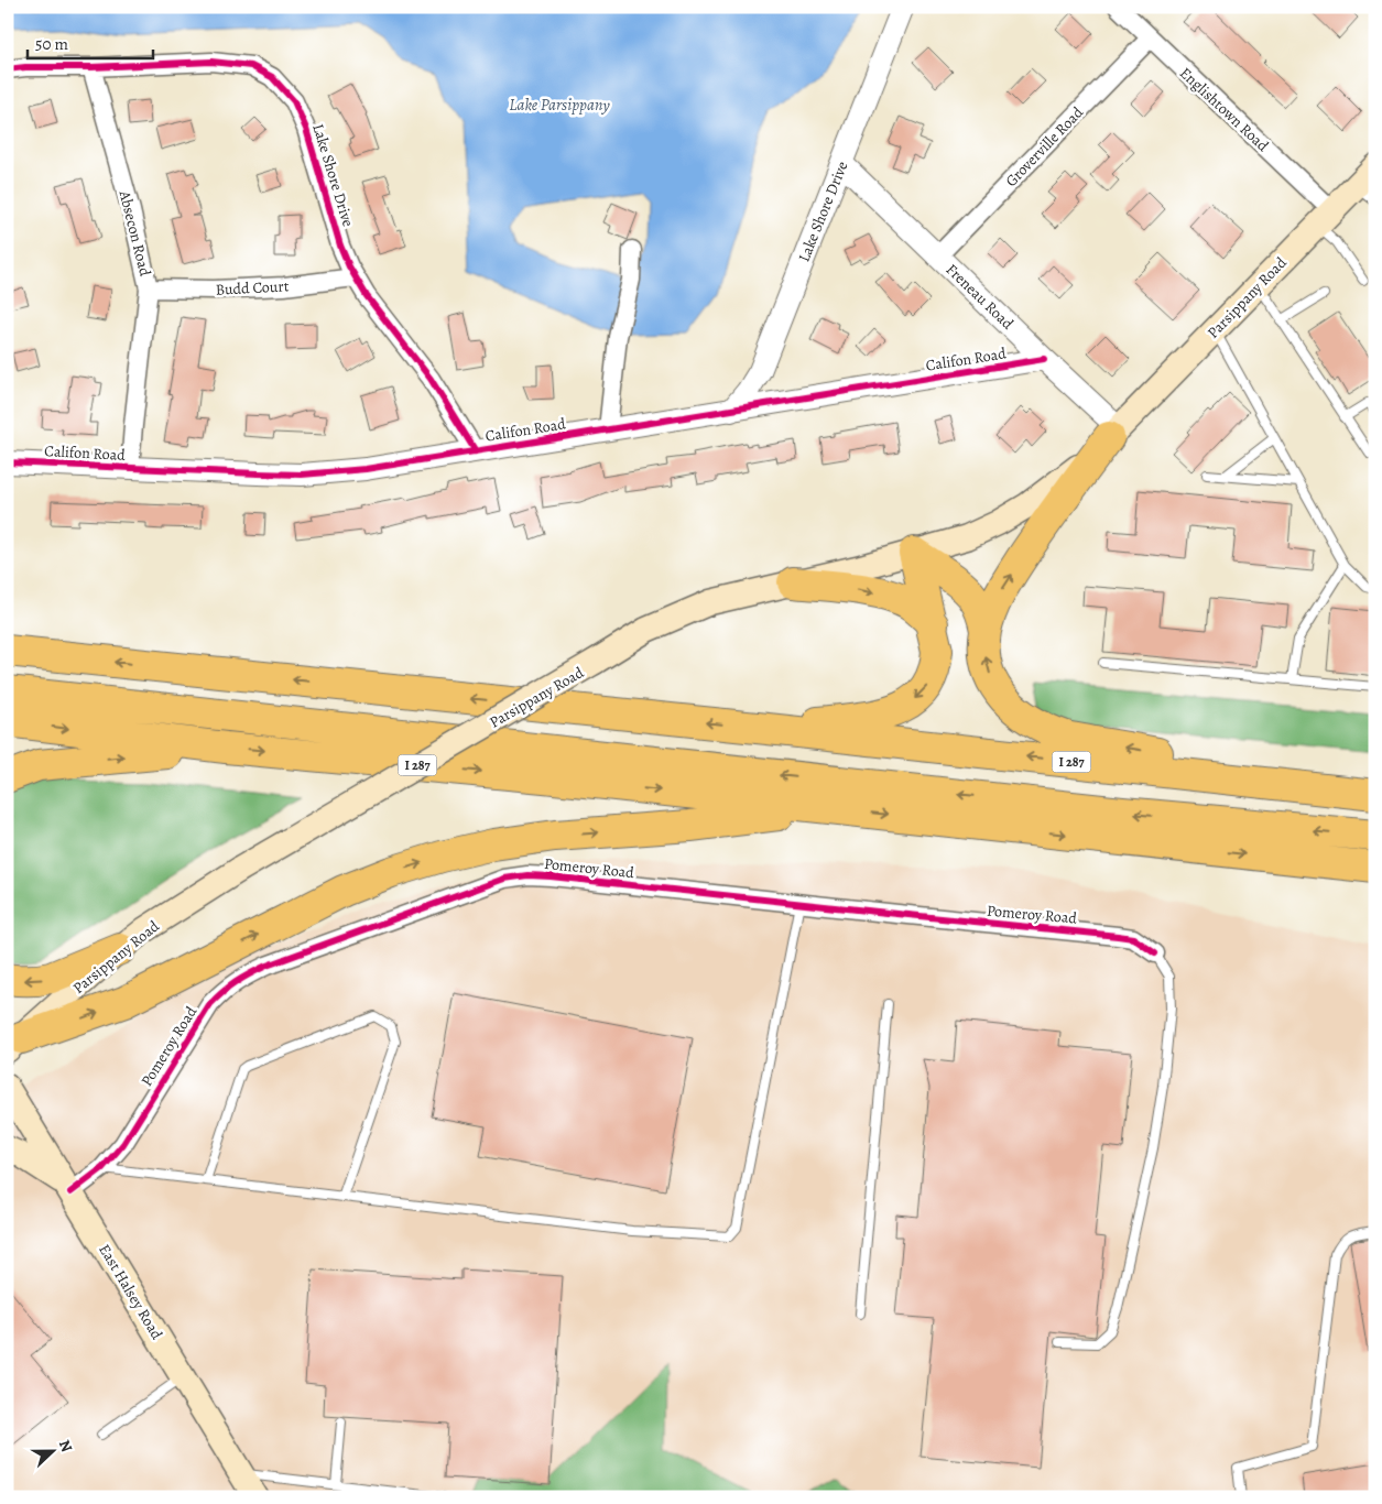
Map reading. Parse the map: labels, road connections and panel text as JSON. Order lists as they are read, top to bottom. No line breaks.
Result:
{"streets":{"highway":["I 287"],"main road":["Parsippany Road","East Halsey Road"],"street":["Englishtown Road","Groverville Road","Lake Shore Drive","Absecon Road","Budd Court","Freneau Road","Califon Road","Pomeroy Road"]},"crossings":[["Englishtown Road","Groverville Road"],["Englishtown Road","Parsippany Road"],["Groverville Road","Freneau Road"],["Lake Shore Drive","Absecon Road"],["Lake Shore Drive","Budd Court"],["Lake Shore Drive","Freneau Road"],["Lake Shore Drive","Califon Road"],["Absecon Road","Budd Court"],["Absecon Road","Califon Road"],["Freneau Road","Parsippany Road"],["Freneau Road","Califon Road"],["Pomeroy Road","East Halsey Road"]],"water":["Lake Parsippany"],"scale_bar":"50 m","north":"right"}
